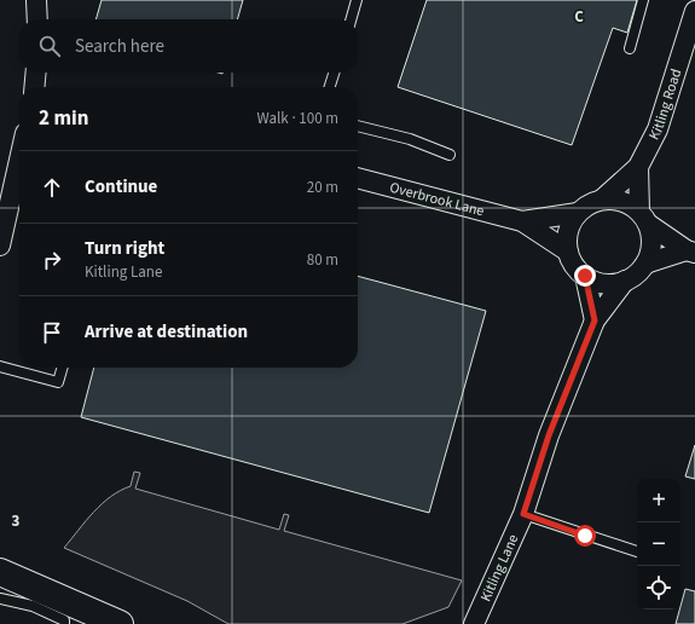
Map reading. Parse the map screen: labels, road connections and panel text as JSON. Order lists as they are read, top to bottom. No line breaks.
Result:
{"streets":{"street":["Kitling Road","Overbrook Lane","Kitling Lane"]},"crossings":[["Kitling Road","Overbrook Lane"],["Kitling Road","Kitling Lane"],["Overbrook Lane","Kitling Lane"]],"page":{"search":"Search here","heading":["2 min","Walk · 100 m"],"list":[["Continue","20 m"],["Turn right","Kitling Lane","80 m"],"Arrive at destination"],"map_buttons":["+","−"]},"grid":{"columns":["C"],"rows":["3"]}}
